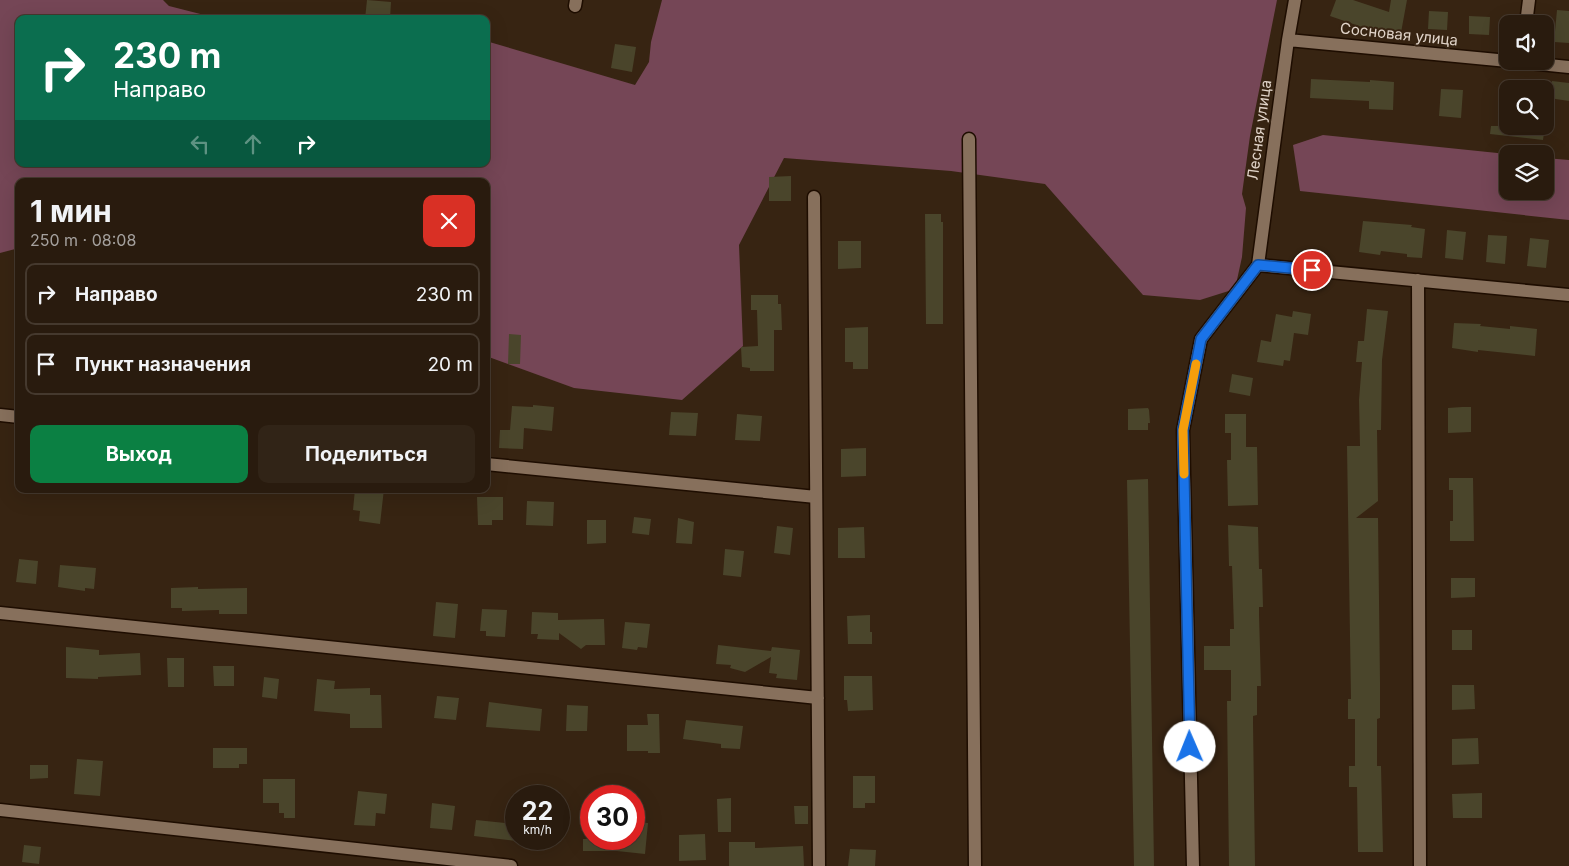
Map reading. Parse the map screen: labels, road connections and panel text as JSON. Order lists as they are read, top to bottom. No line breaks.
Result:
{"streets":{"street":["Сосновая улица","Лесная улица"]},"crossings":[["Сосновая улица","Лесная улица"]],"page":{"turn":["230 m","Направо"],"heading":["1 мин","250 m · 08:08"],"list":[{"name":"Направо","value":"230 m"},{"name":"Пункт назначения","value":"20 m"}],"buttons":["Выход","Поделиться"],"speed":"22 km/h","limit":"30"}}
